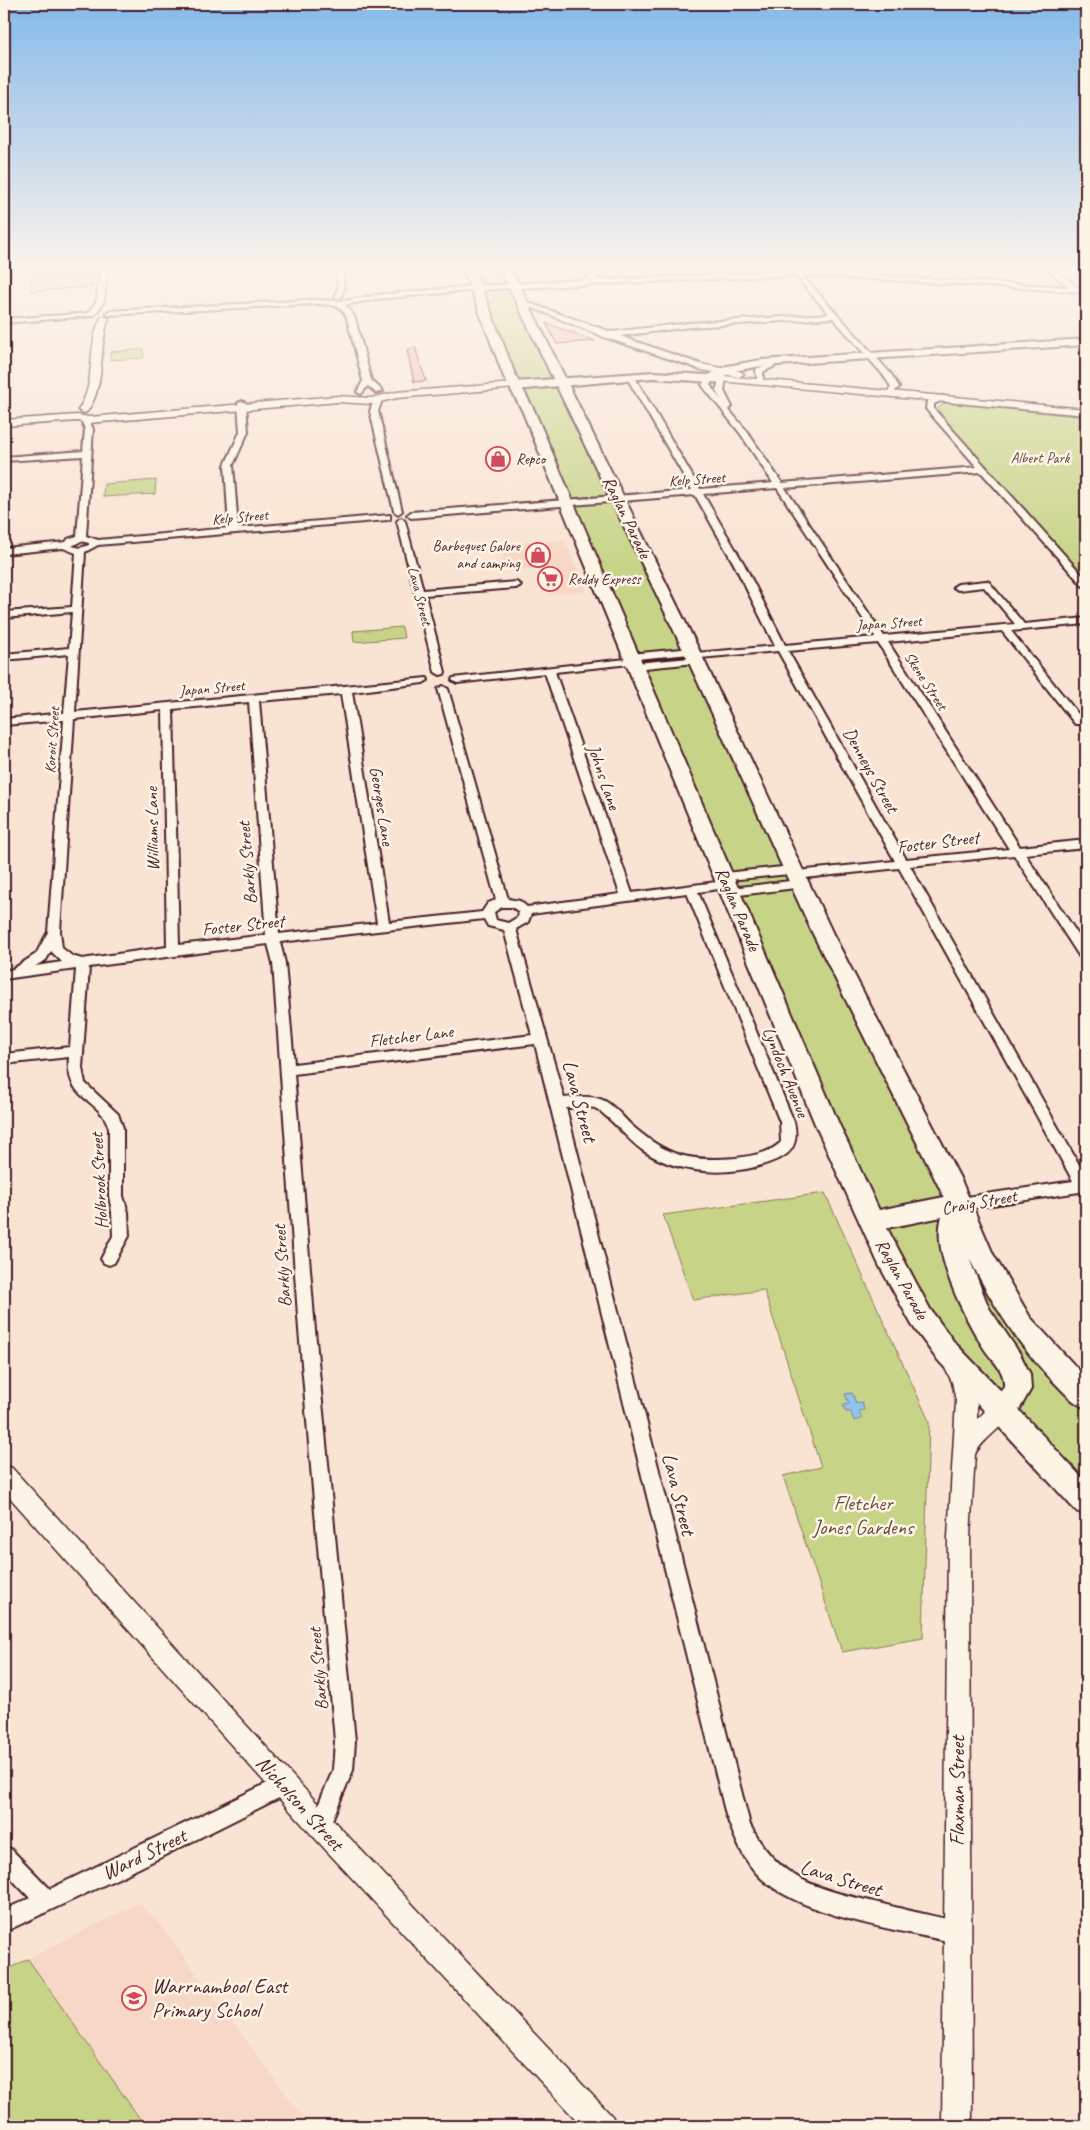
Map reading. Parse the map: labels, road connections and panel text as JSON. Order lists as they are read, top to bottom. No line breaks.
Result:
{"streets":{"highway":["Raglan Parade","Craig Street"],"street":["Kelp Street","Lava Street","Japan Street","Skene Street","Koroit Street","Denneys Street","Johns Lane","Georges Lane","Williams Lane","Foster Street","Barkly Street","Fletcher Lane","Lyndoch Avenue","Holbrook Street","Flaxman Street","Nicholson Street","Ward Street"]},"crossings":[["Kelp Street","Raglan Parade"],["Kelp Street","Skene Street"],["Kelp Street","Denneys Street"],["Raglan Parade","Japan Street"],["Raglan Parade","Foster Street"],["Raglan Parade","Craig Street"],["Raglan Parade","Flaxman Street"],["Lava Street","Foster Street"],["Lava Street","Fletcher Lane"],["Lava Street","Lyndoch Avenue"],["Lava Street","Flaxman Street"],["Japan Street","Skene Street"],["Japan Street","Koroit Street"],["Japan Street","Denneys Street"],["Japan Street","Johns Lane"],["Japan Street","Georges Lane"],["Japan Street","Williams Lane"],["Japan Street","Barkly Street"],["Skene Street","Foster Street"],["Koroit Street","Foster Street"],["Koroit Street","Holbrook Street"],["Denneys Street","Foster Street"],["Denneys Street","Craig Street"],["Georges Lane","Foster Street"],["Williams Lane","Foster Street"],["Foster Street","Barkly Street"],["Foster Street","Holbrook Street"],["Barkly Street","Fletcher Lane"],["Barkly Street","Nicholson Street"],["Nicholson Street","Ward Street"]],"parks":["Albert Park","Fletcher Jones Gardens"],"places":{"shop":["Repco","Barbeques Galore and camping"],"supermarket":["Reddy Express"],"school or university":["Warrnambool East Primary School"]}}
